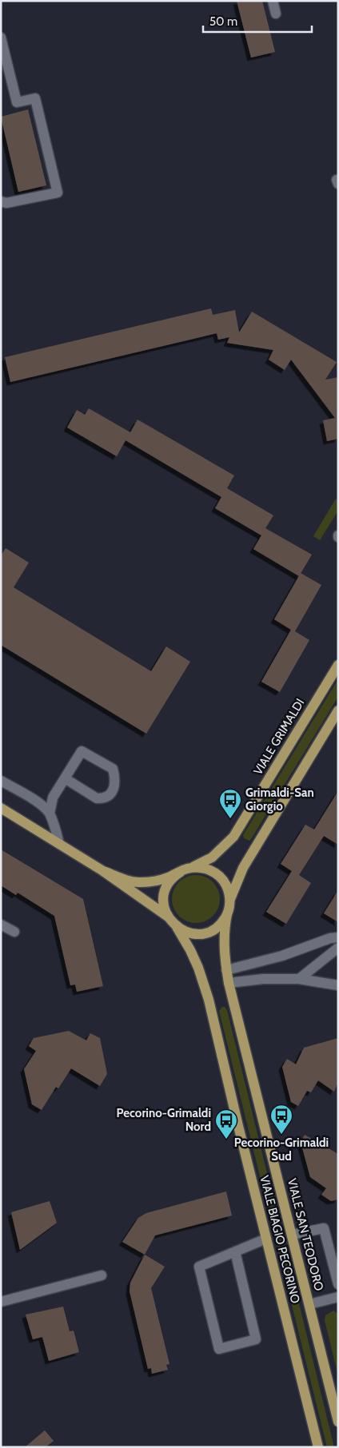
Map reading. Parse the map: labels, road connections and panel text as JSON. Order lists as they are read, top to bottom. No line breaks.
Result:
{"streets":{"main road":["VIALE GRIMALDI","VIALE SAN TEODORO","VIALE BIAGIO PECORINO"]},"crossings":[["VIALE GRIMALDI","VIALE SAN TEODORO"],["VIALE GRIMALDI","VIALE BIAGIO PECORINO"],["VIALE SAN TEODORO","VIALE BIAGIO PECORINO"]],"places":{"bus stop":["Grimaldi-San Giorgio","Pecorino-Grimaldi Sud","Pecorino-Grimaldi Nord"]},"scale_bar":"50 m"}
